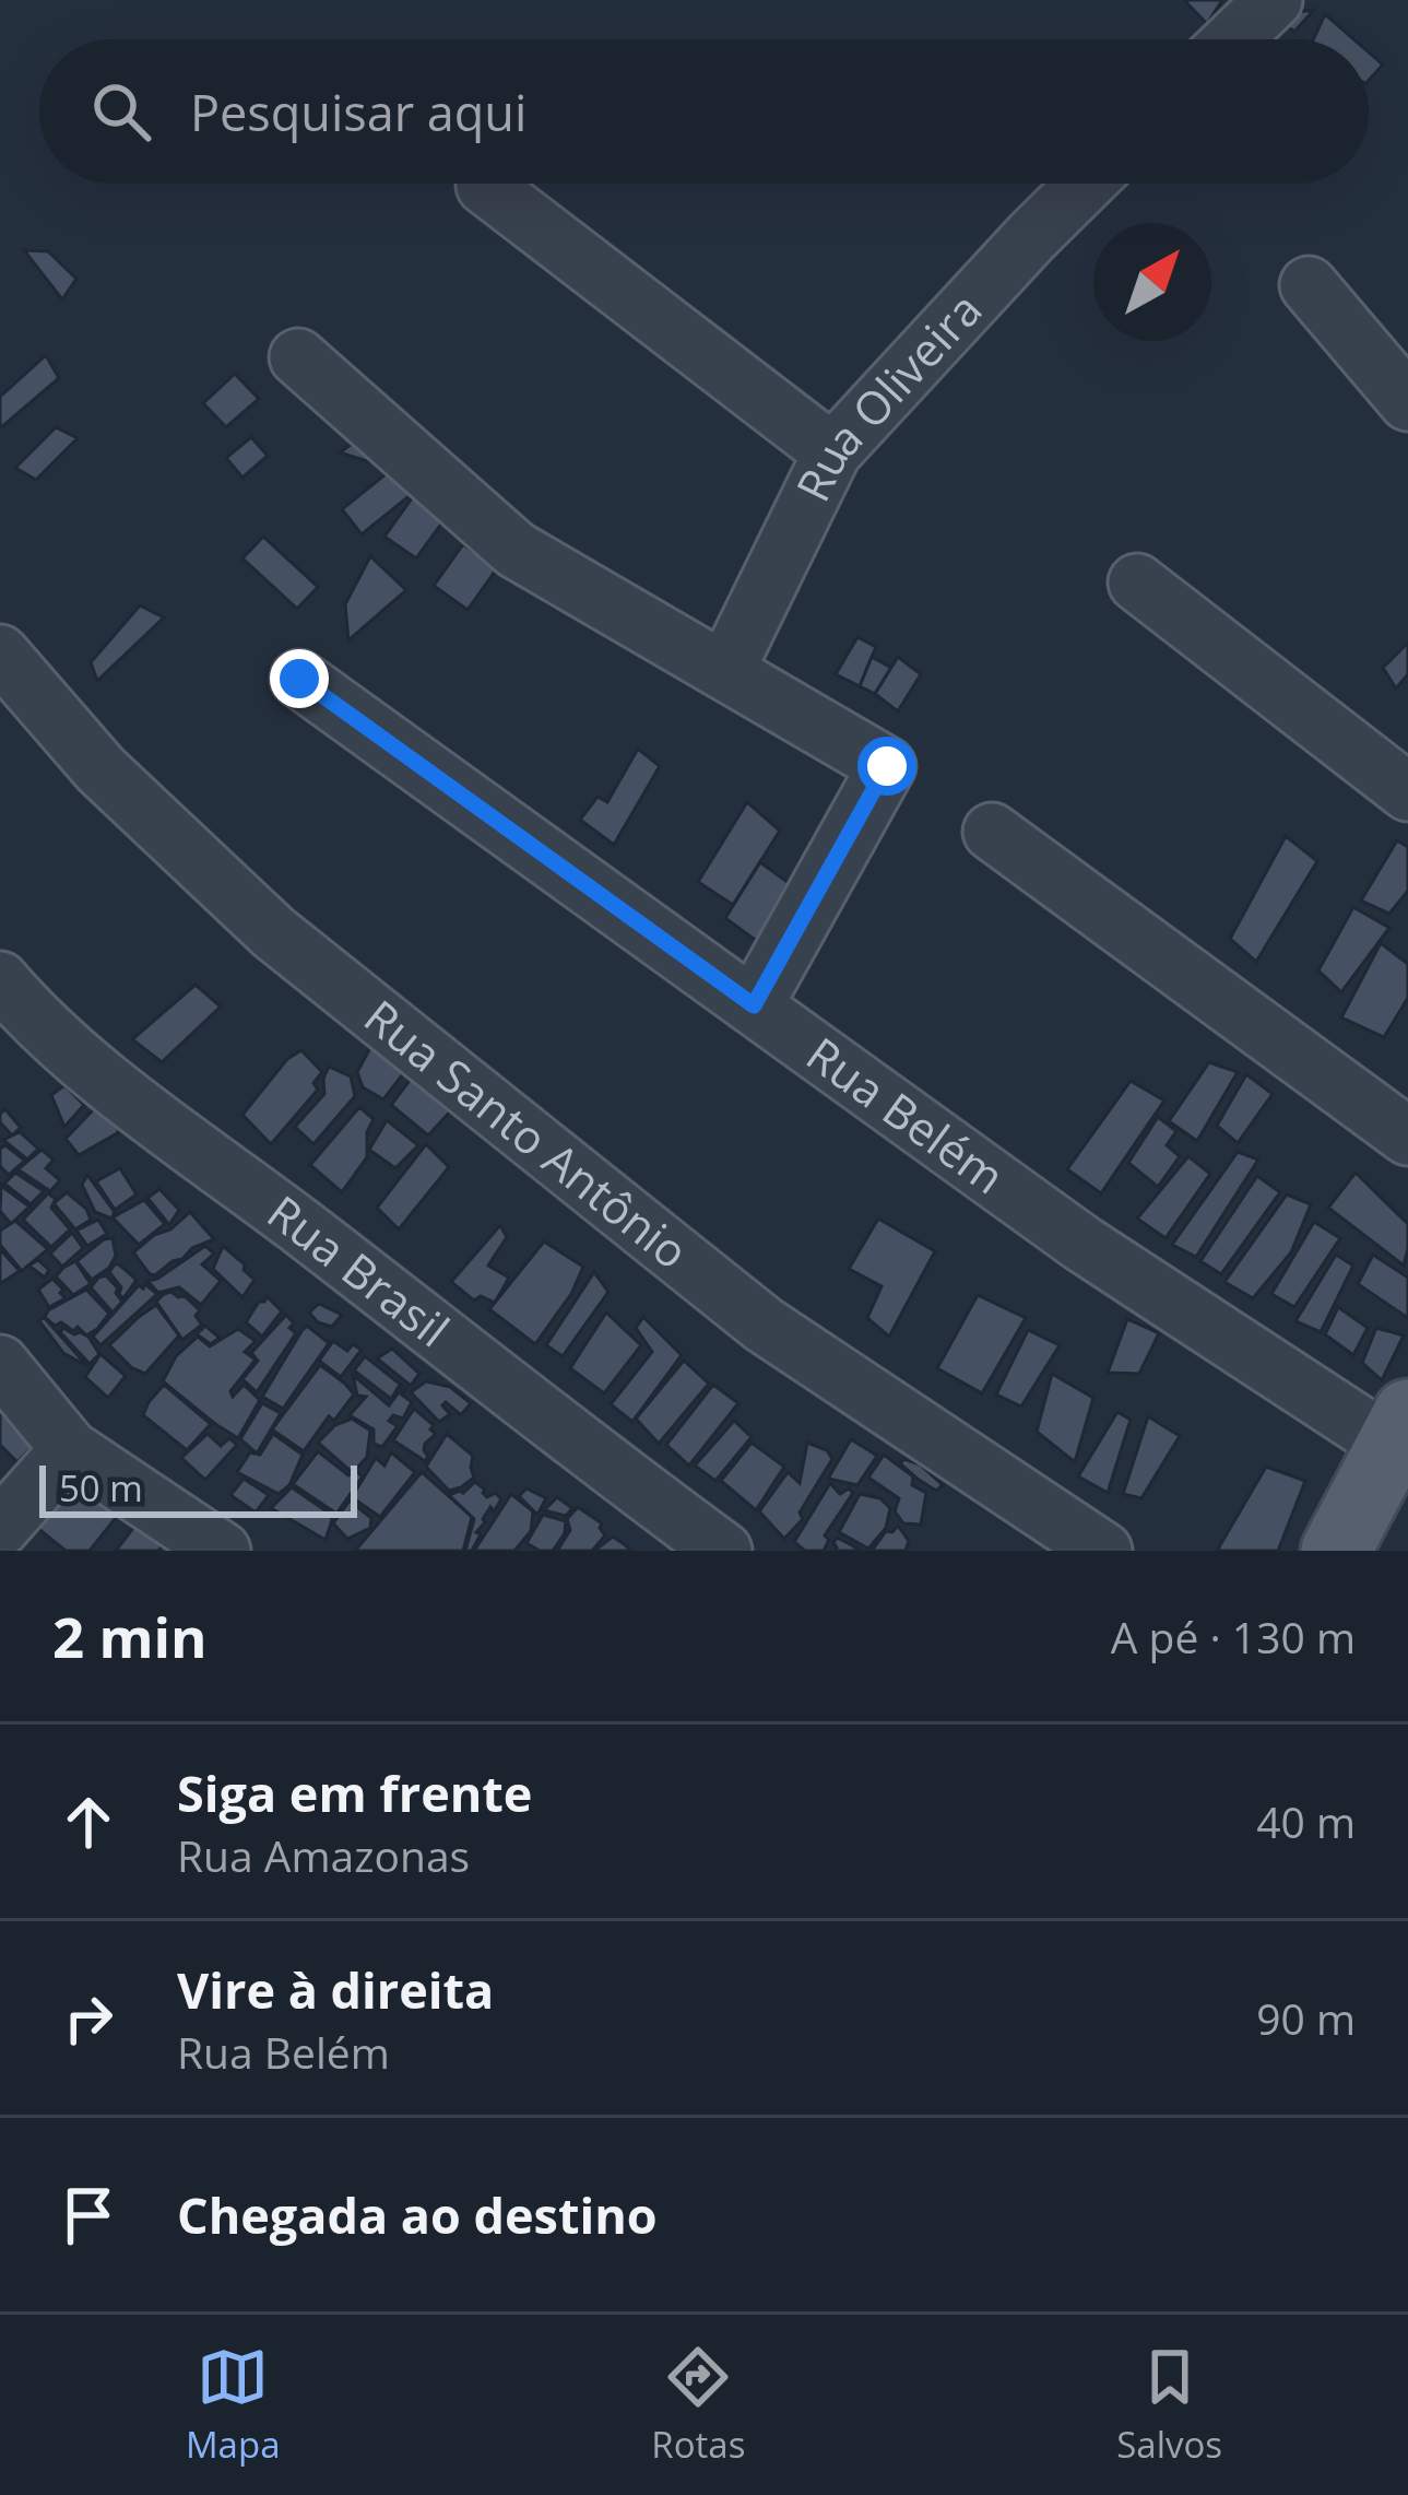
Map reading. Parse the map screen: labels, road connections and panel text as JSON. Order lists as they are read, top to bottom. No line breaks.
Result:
{"streets":{"street":["Rua Oliveira","Rua Belém","Rua Santo Antônio","Rua Brasil"]},"scale_bar":"50 m","north":"top right","page":{"search":"Pesquisar aqui","scale":"50 m","heading":["2 min","A pé · 130 m"],"list":[["Siga em frente","Rua Amazonas","40 m"],["Vire à direita","Rua Belém","90 m"],"Chegada ao destino"],"nav":["Mapa","Rotas","Salvos"]}}
